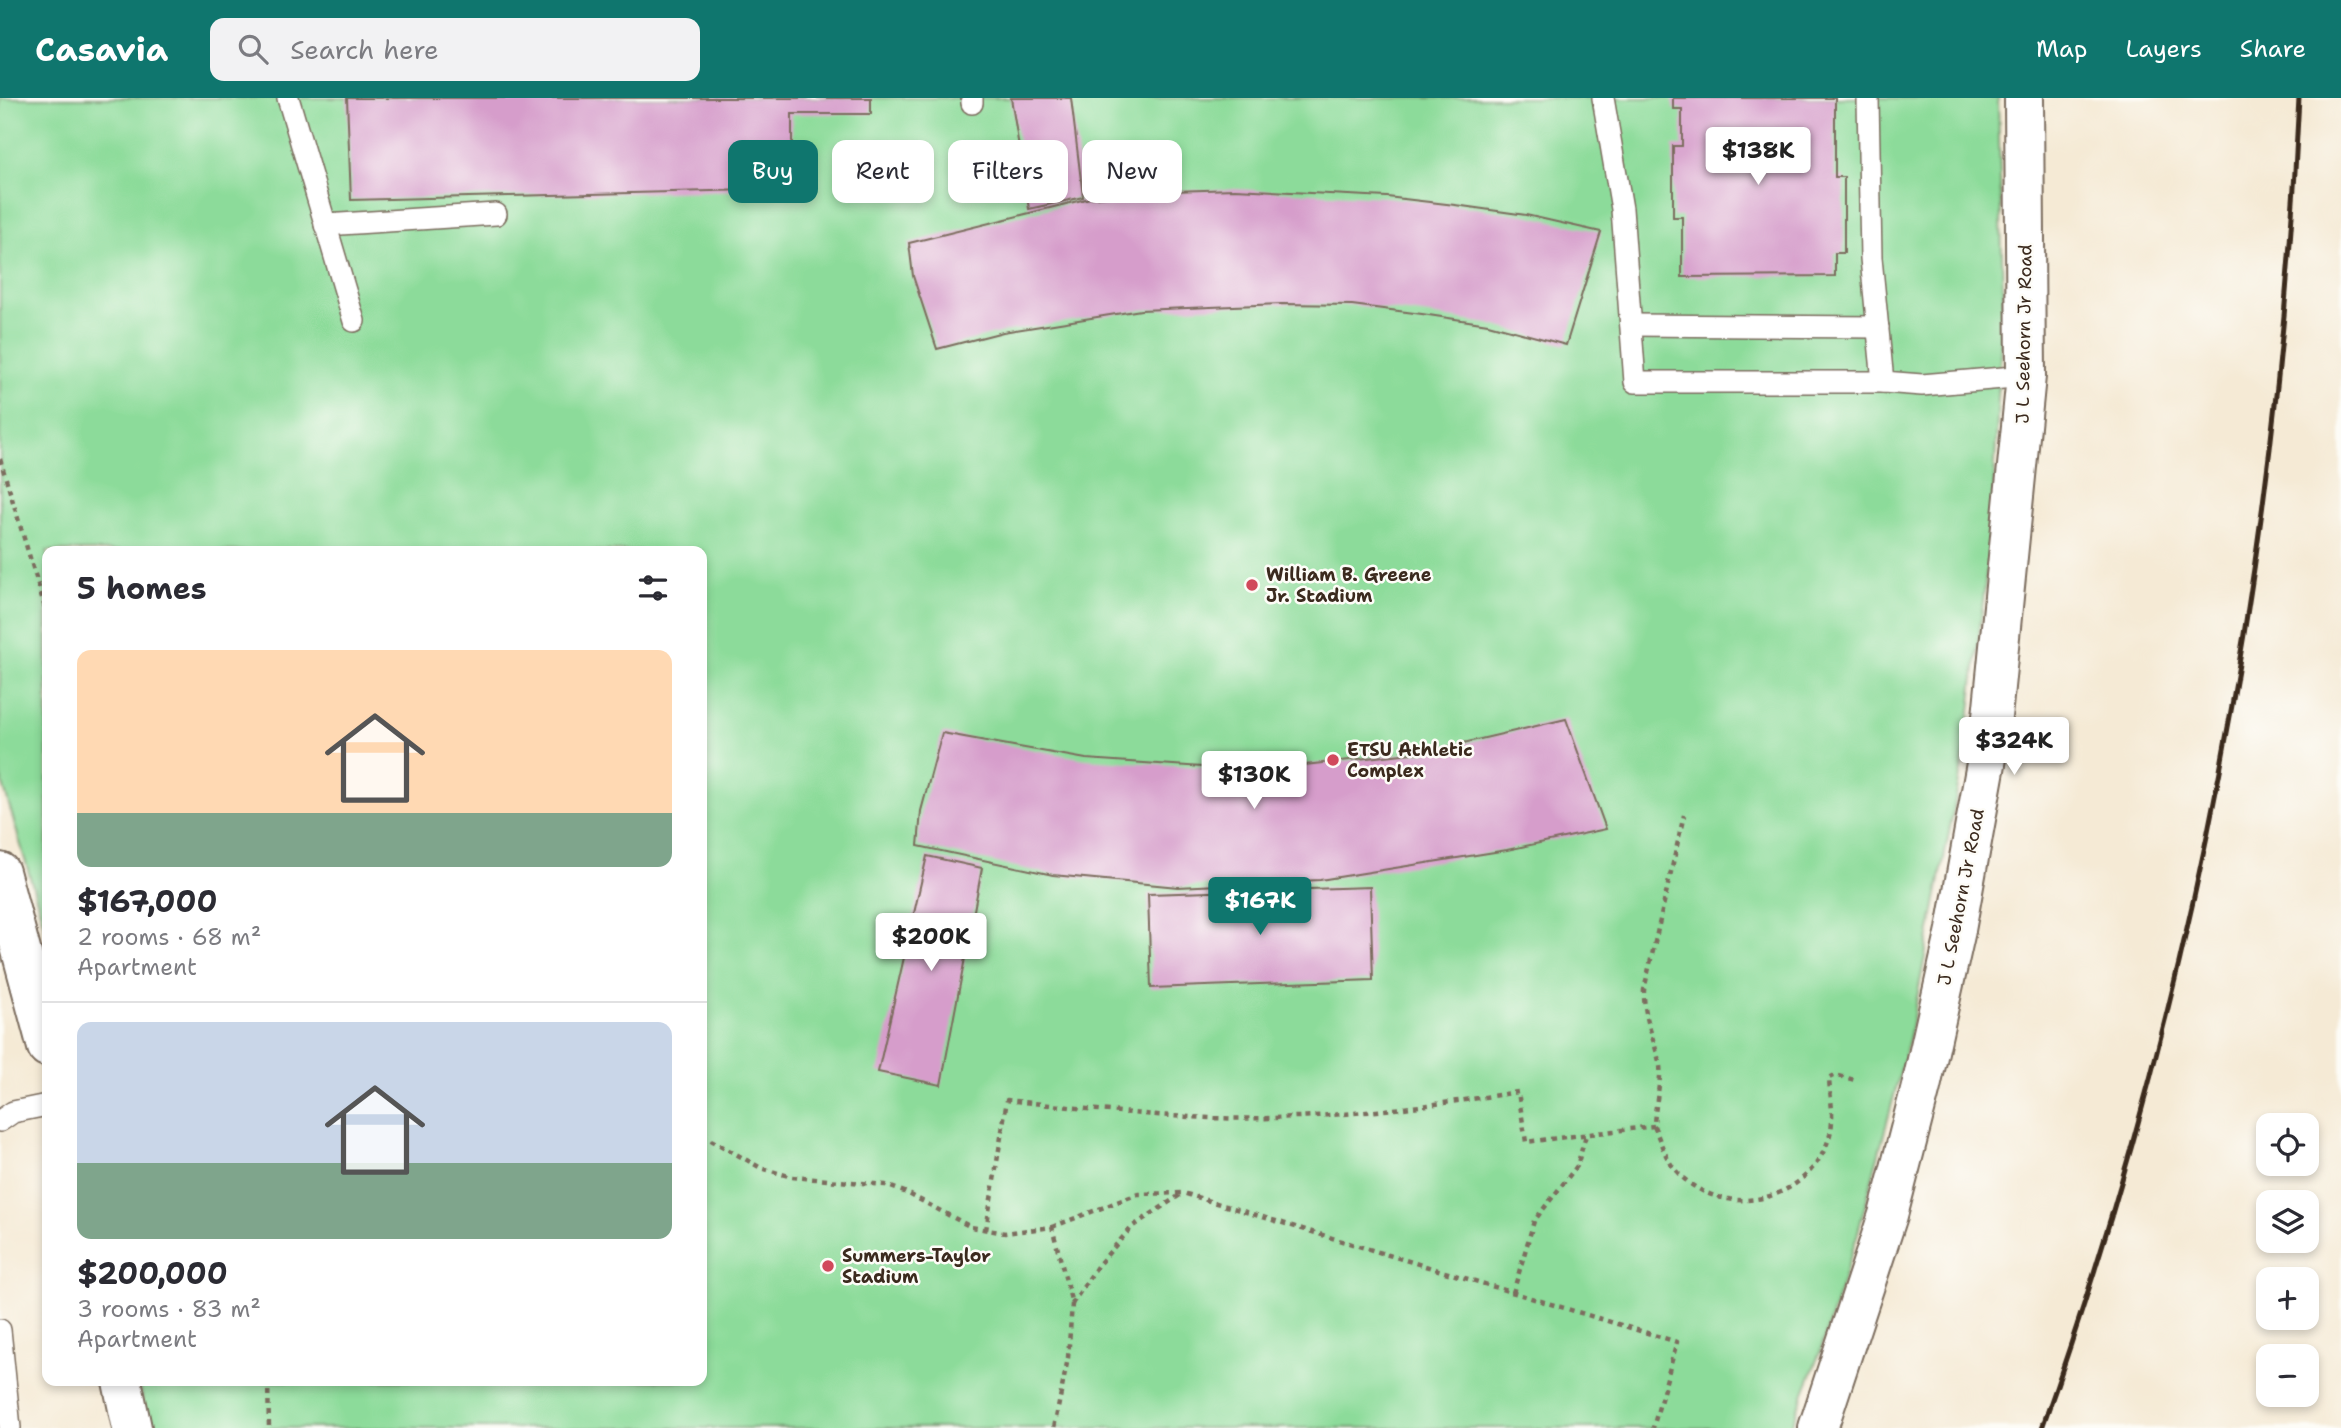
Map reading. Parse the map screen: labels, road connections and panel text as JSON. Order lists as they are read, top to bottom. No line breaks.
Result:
{"streets":{"street":["J L Seehorn Jr Road"]},"places":["William B. Greene Jr. Stadium","ETSU Athletic Complex","Summers-Taylor Stadium"],"page":{"header":"Casavia","search":"Search here","nav":["Map","Layers","Share"],"price":["$138K","$324K","$130K","$167K","$200K"],"chip":["Buy","Rent","Filters","New"],"heading":"5 homes","list":[{"name":"$167,000","note":"2 rooms · 68 m² · Apartment"},{"name":"$200,000","note":"3 rooms · 83 m² · Apartment"}],"map_buttons":["+","−"]}}
